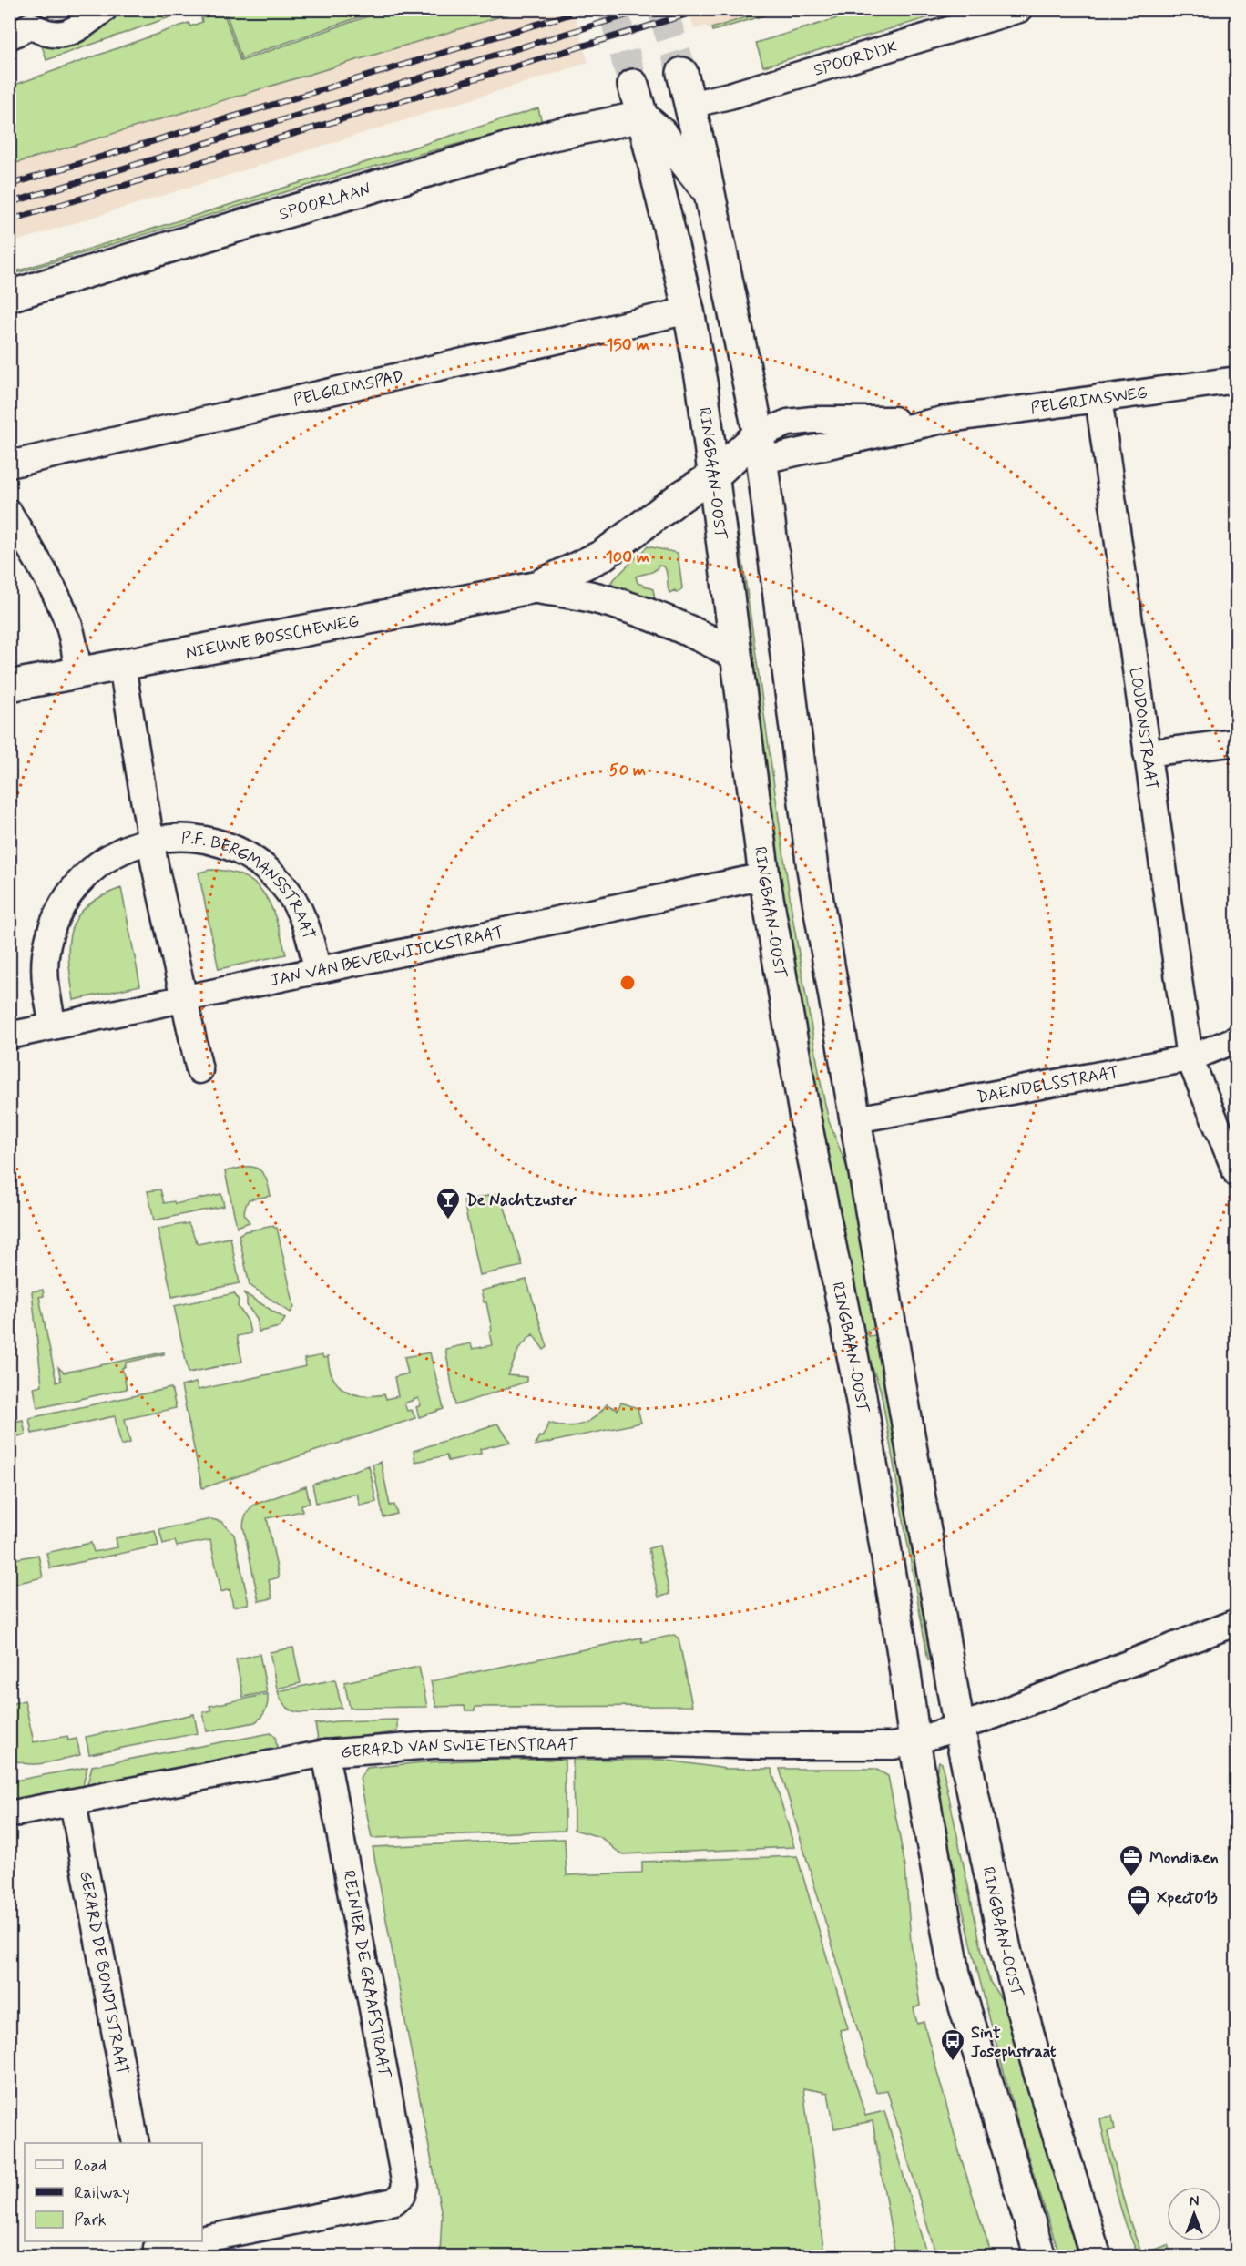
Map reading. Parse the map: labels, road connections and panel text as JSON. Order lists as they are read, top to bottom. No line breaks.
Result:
{"streets":{"main road":["SPOORLAAN","RINGBAAN-OOST","NIEUWE BOSSCHEWEG"],"street":["SPOORDIJK","PELGRIMSPAD","PELGRIMSWEG","LOUDONSTRAAT","P.F. BERGMANSSTRAAT","JAN VAN BEVERWIJCKSTRAAT","DAENDELSSTRAAT","GERARD VAN SWIETENSTRAAT","GERARD DE BONDTSTRAAT","REINIER DE GRAAFSTRAAT"]},"crossings":[["SPOORDIJK","RINGBAAN-OOST"],["SPOORLAAN","RINGBAAN-OOST"],["PELGRIMSPAD","RINGBAAN-OOST"],["PELGRIMSWEG","RINGBAAN-OOST"],["PELGRIMSWEG","NIEUWE BOSSCHEWEG"],["PELGRIMSWEG","LOUDONSTRAAT"],["RINGBAAN-OOST","NIEUWE BOSSCHEWEG"],["RINGBAAN-OOST","JAN VAN BEVERWIJCKSTRAAT"],["RINGBAAN-OOST","DAENDELSSTRAAT"],["RINGBAAN-OOST","GERARD VAN SWIETENSTRAAT"],["NIEUWE BOSSCHEWEG","P.F. BERGMANSSTRAAT"],["LOUDONSTRAAT","DAENDELSSTRAAT"],["P.F. BERGMANSSTRAAT","JAN VAN BEVERWIJCKSTRAAT"],["GERARD VAN SWIETENSTRAAT","GERARD DE BONDTSTRAAT"],["GERARD VAN SWIETENSTRAAT","REINIER DE GRAAFSTRAAT"]],"places":{"bar":["De Nachtzuster"],"office":["Mondiaen","Xpect013"],"bus stop":["Sint Josephstraat"]},"legend":["Road","Railway","Park"],"north":"top","rings":["150 m","100 m","50 m"]}
